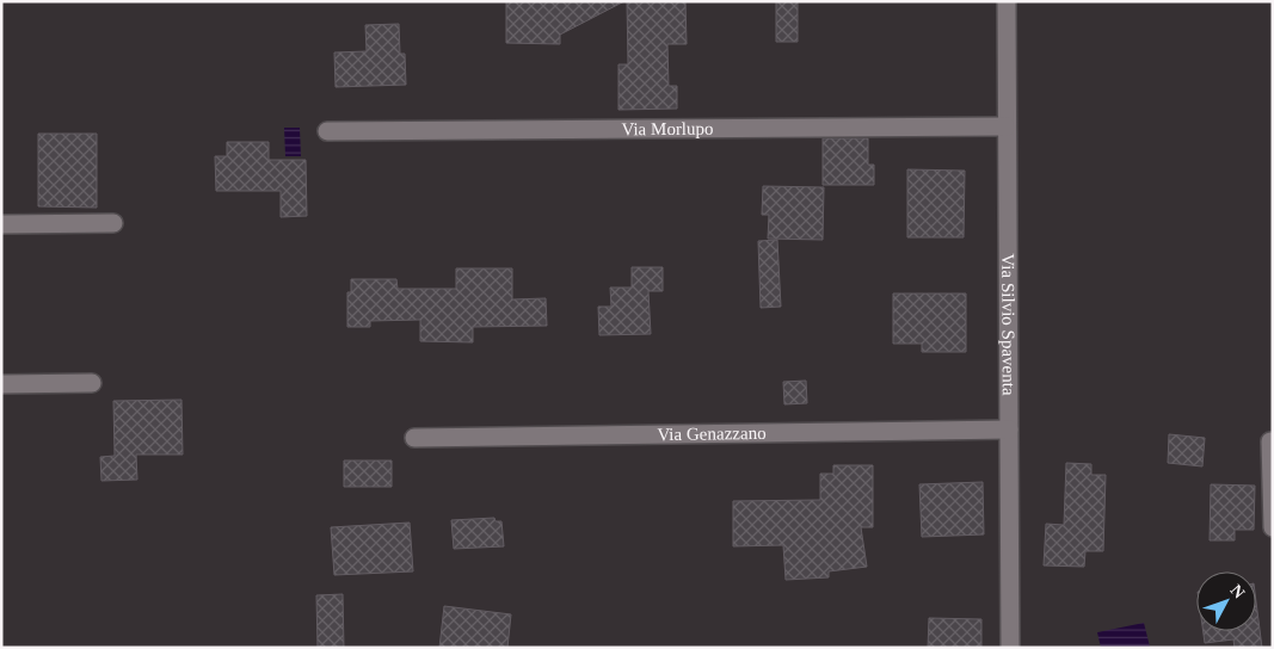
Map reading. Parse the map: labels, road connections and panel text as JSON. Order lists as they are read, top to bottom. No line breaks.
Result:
{"streets":{"street":["Via Morlupo","Via Silvio Spaventa","Via Genazzano"]},"crossings":[["Via Morlupo","Via Silvio Spaventa"],["Via Silvio Spaventa","Via Genazzano"]],"north":"top right"}
